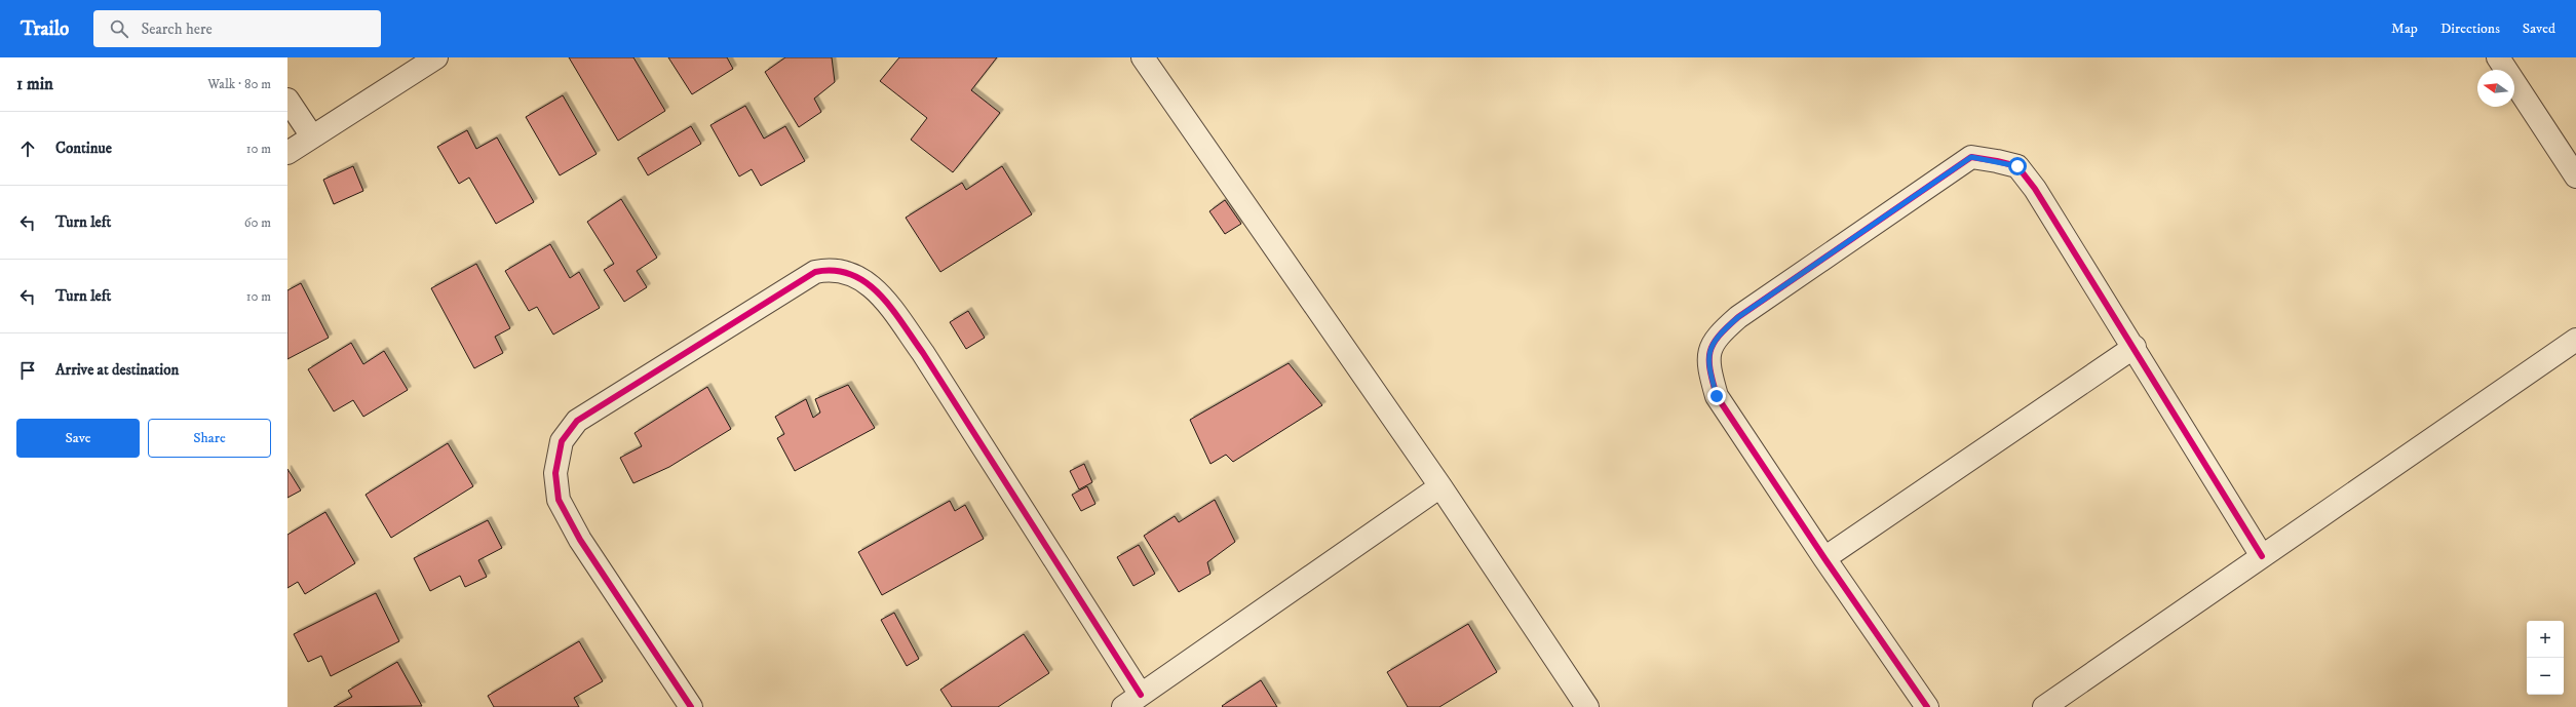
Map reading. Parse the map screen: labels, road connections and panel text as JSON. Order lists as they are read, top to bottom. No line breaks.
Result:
{"north":"left","page":{"header":"Trailo","search":"Search here","nav":["Map","Directions","Saved"],"heading":["1 min","Walk · 80 m"],"list":[["Continue","10 m"],["Turn left","60 m"],["Turn left","10 m"],"Arrive at destination"],"buttons":["Save","Share"],"map_buttons":["+","−"]}}
